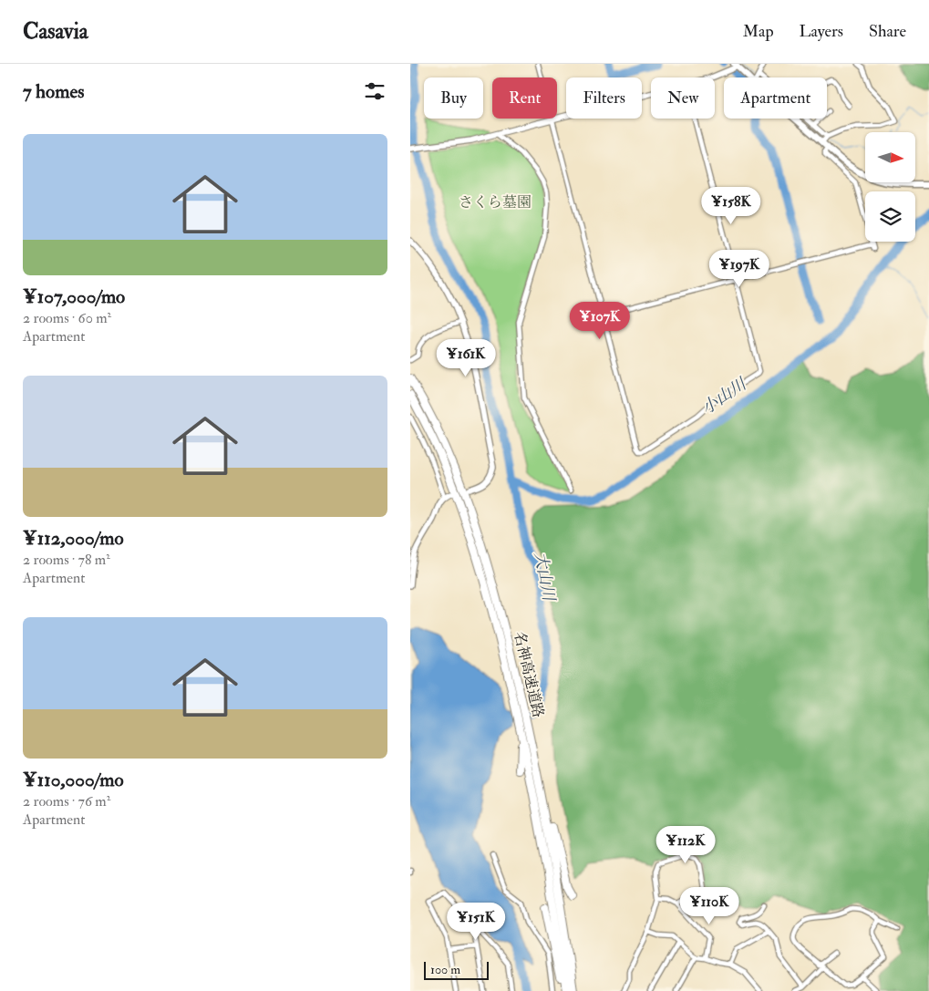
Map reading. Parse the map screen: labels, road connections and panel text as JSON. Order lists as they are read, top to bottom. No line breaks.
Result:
{"streets":{"highway":["名神高速道路"]},"water":["小山川","大山川"],"parks":["さくら墓園"],"scale_bar":"100 m","north":"right","page":{"header":"Casavia","nav":["Map","Layers","Share"],"heading":"7 homes","chip":["Buy","Rent","Filters","New","Apartment"],"list":[{"name":"¥107,000/mo","note":"2 rooms · 60 m² · Apartment"},{"name":"¥112,000/mo","note":"2 rooms · 78 m² · Apartment"},{"name":"¥110,000/mo","note":"2 rooms · 76 m² · Apartment"}],"price":["¥158K","¥197K","¥107K","¥161K","¥112K","¥110K","¥151K"],"scale":"100 m"}}
